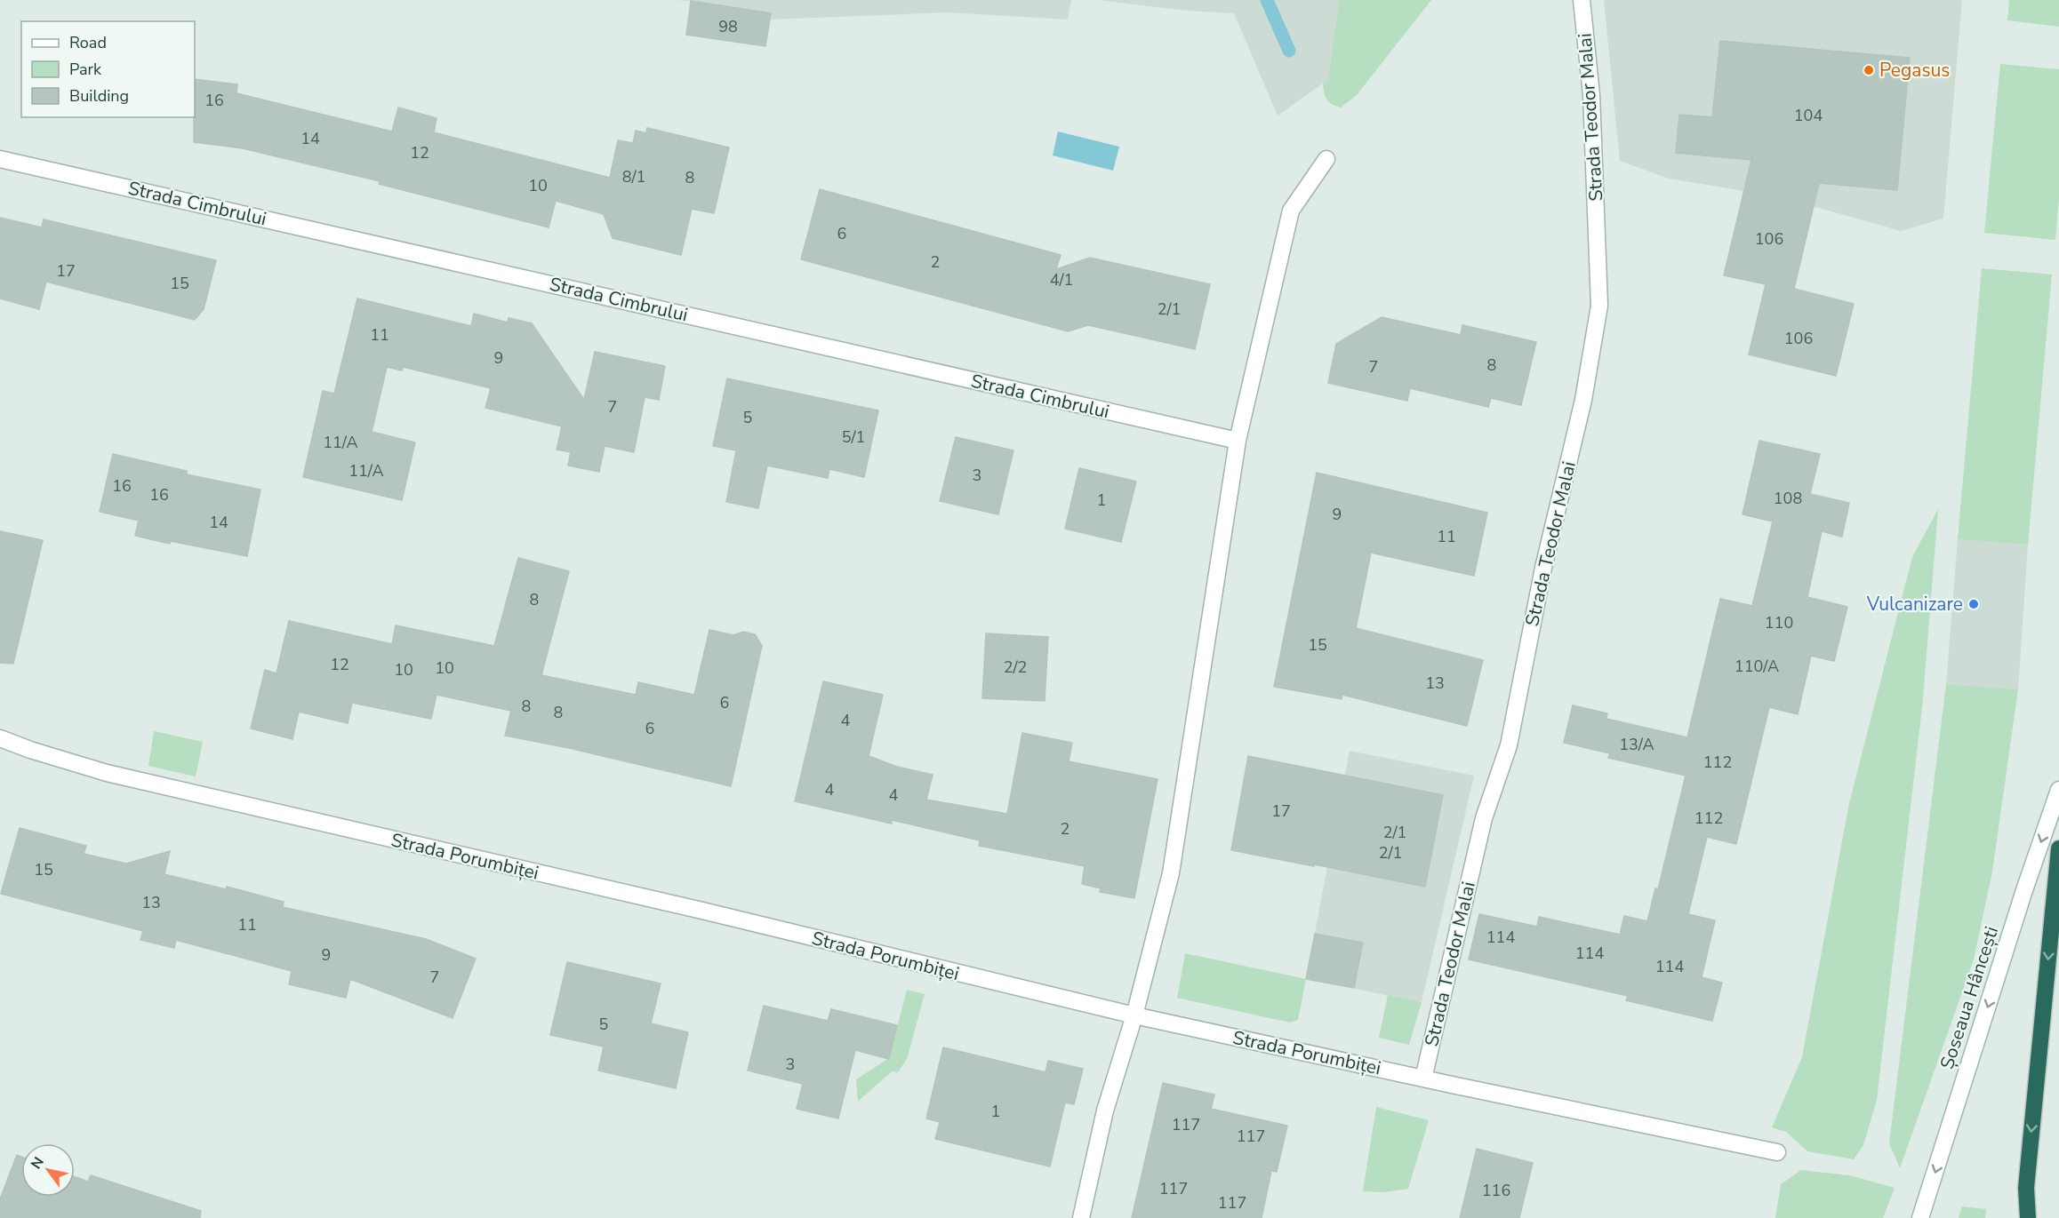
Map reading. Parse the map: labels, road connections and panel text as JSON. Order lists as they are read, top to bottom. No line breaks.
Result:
{"streets":{"street":["Strada Teodor Malai","Strada Cimbrului","Strada Porumbiței","Șoseaua Hâncești"]},"crossings":[["Strada Teodor Malai","Strada Porumbiței"]],"one_way":["Șoseaua Hâncești"],"places":["Pegasus","Vulcanizare"],"house_numbers":["98","16","104","14","12","8/1","8","10","6","106","2","17","4/1","15","2/1","11","106","9","8","7","7","5","5/1","11/A","11/A","3","16","16","108","1","9","14","11","8","110","15","12","110/A","2/2","10","10","13","6","8","8","4","6","13/A","112","4","4","17","112","2","2/1","2/1","15","13","11","114","114","9","114","7","5","3","1","117","117","117","116","117"],"legend":["Road","Park","Building"],"north":"top left"}
